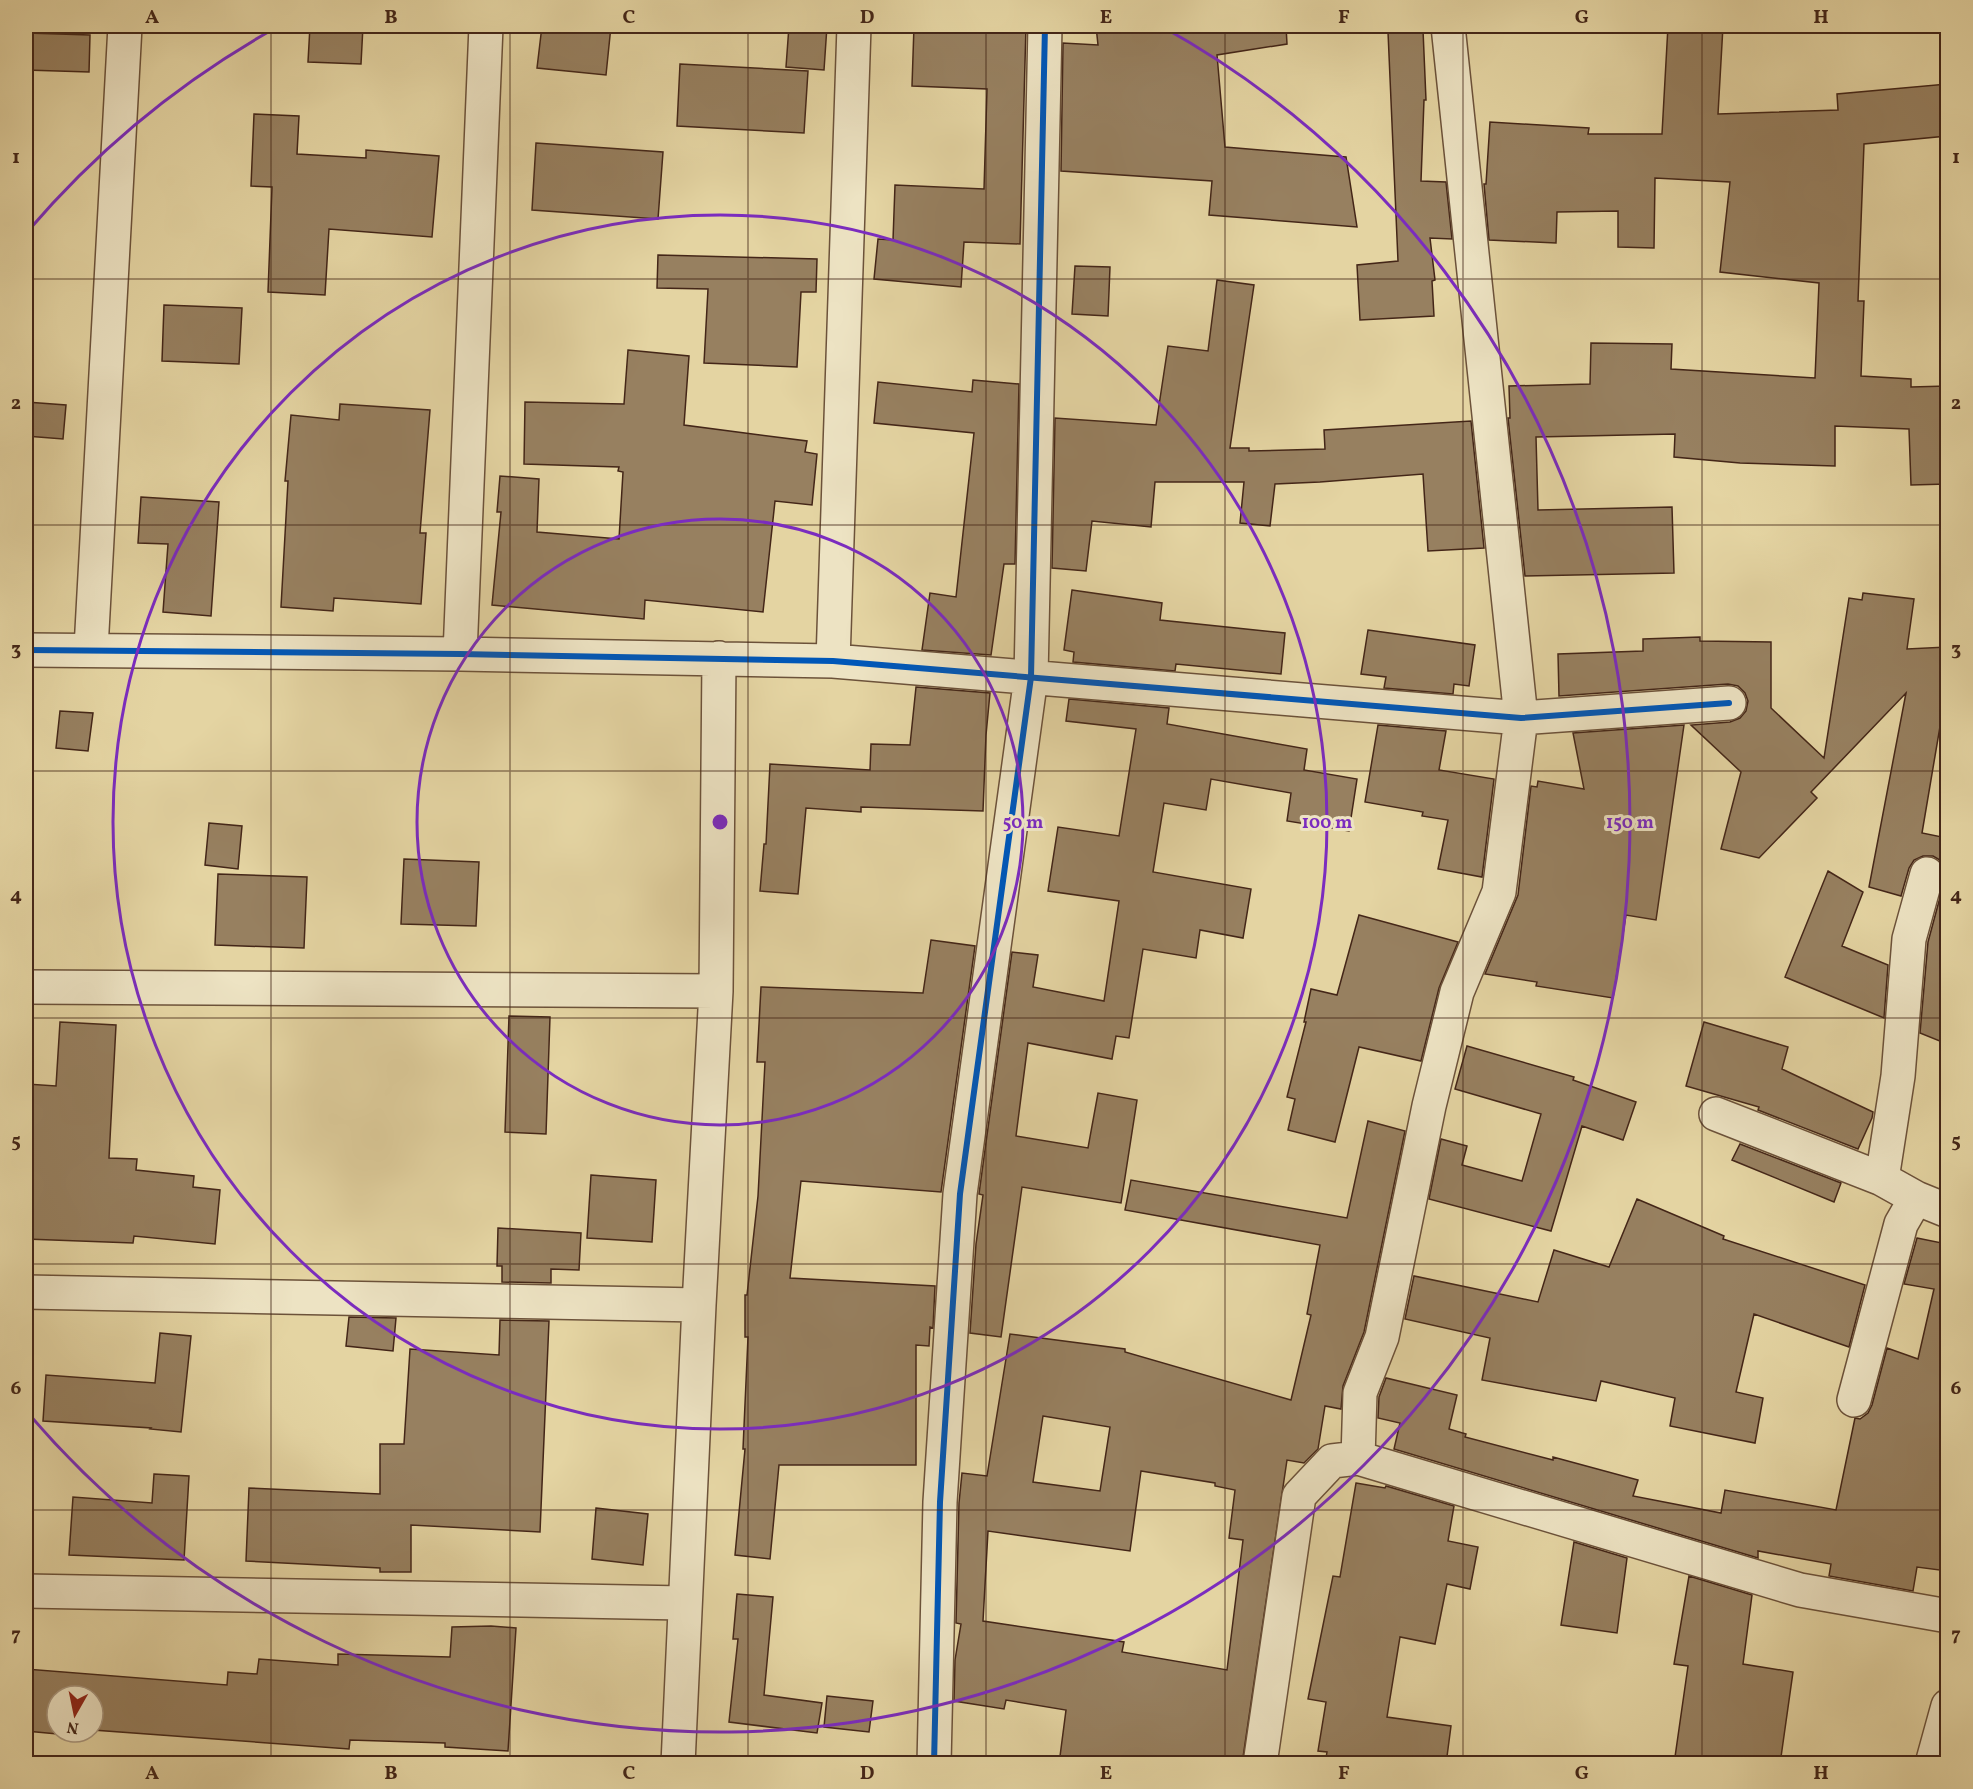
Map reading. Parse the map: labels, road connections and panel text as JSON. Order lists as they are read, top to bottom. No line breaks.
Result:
{"north":"bottom","grid":{"columns":["A","B","C","D","E","F","G","H"],"rows":["1","2","3","4","5","6","7"]},"rings":["50 m","100 m","150 m"]}
